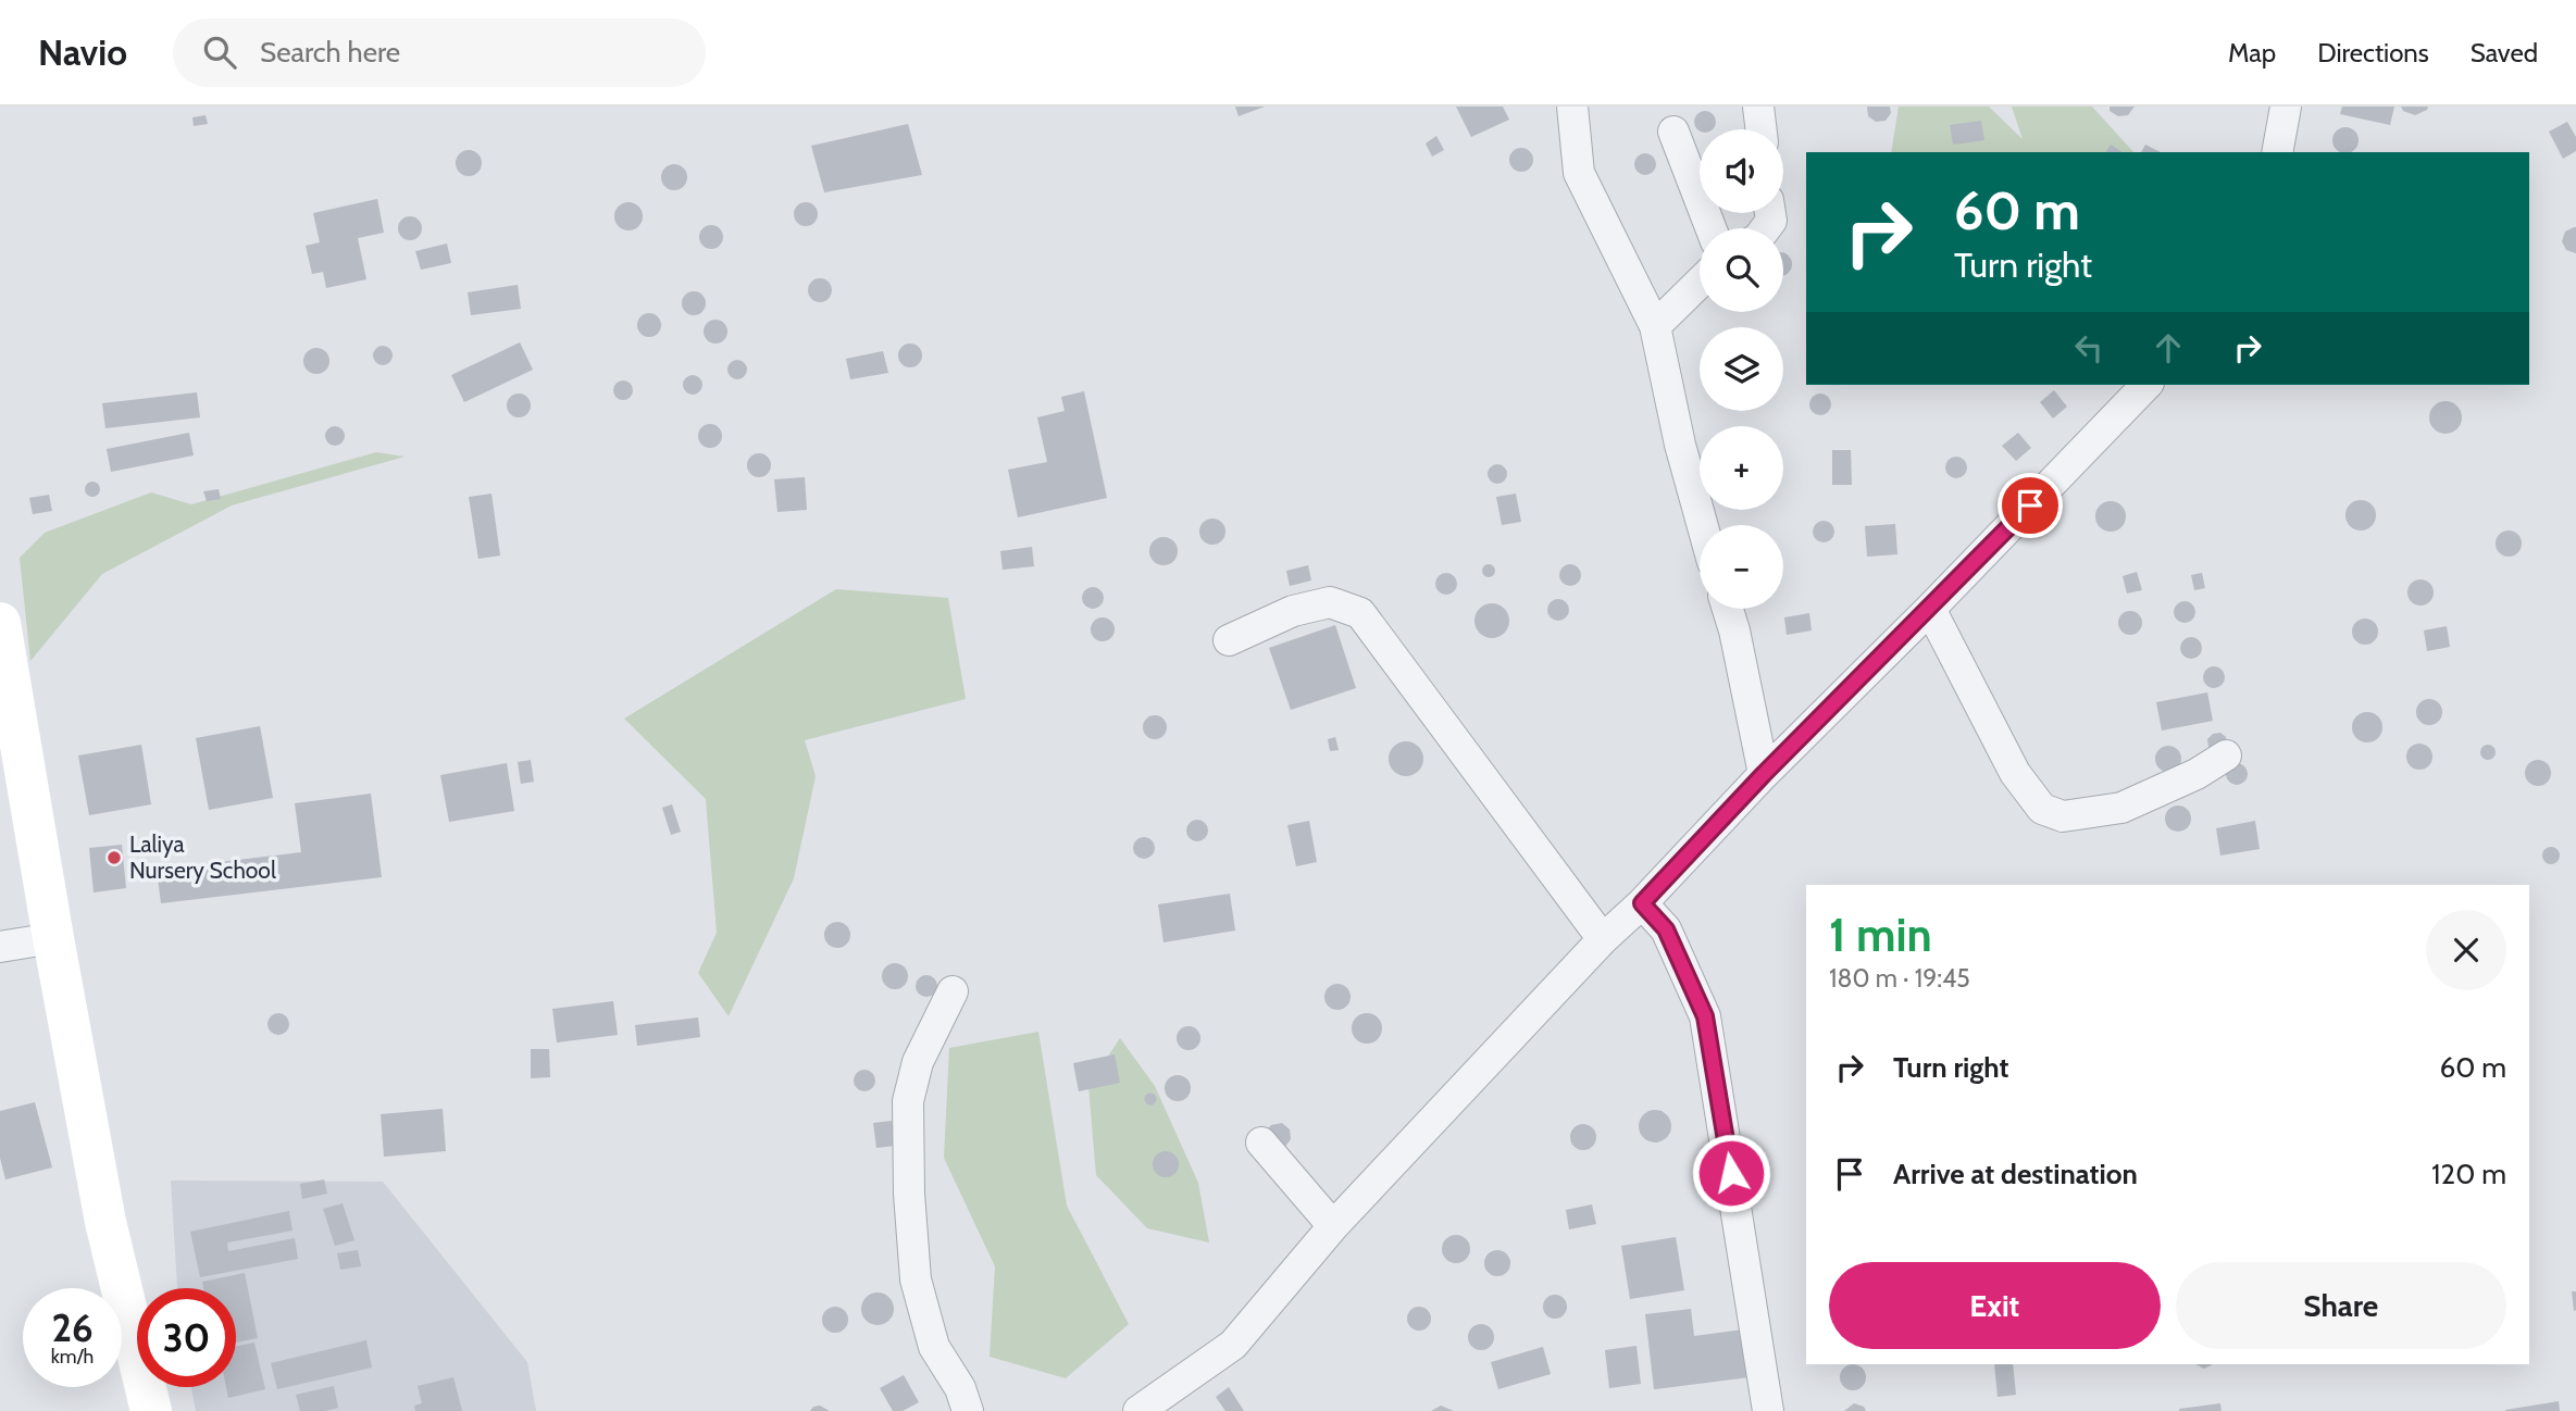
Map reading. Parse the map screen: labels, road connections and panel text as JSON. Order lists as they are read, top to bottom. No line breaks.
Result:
{"places":["Laliya Nursery School"],"page":{"header":"Navio","search":"Search here","nav":["Map","Directions","Saved"],"map_buttons":["+","−"],"turn":["60 m","Turn right"],"heading":["1 min","180 m · 19:45"],"list":[{"name":"Turn right","value":"60 m"},{"name":"Arrive at destination","value":"120 m"}],"buttons":["Exit","Share"],"speed":"26 km/h","limit":"30"}}
